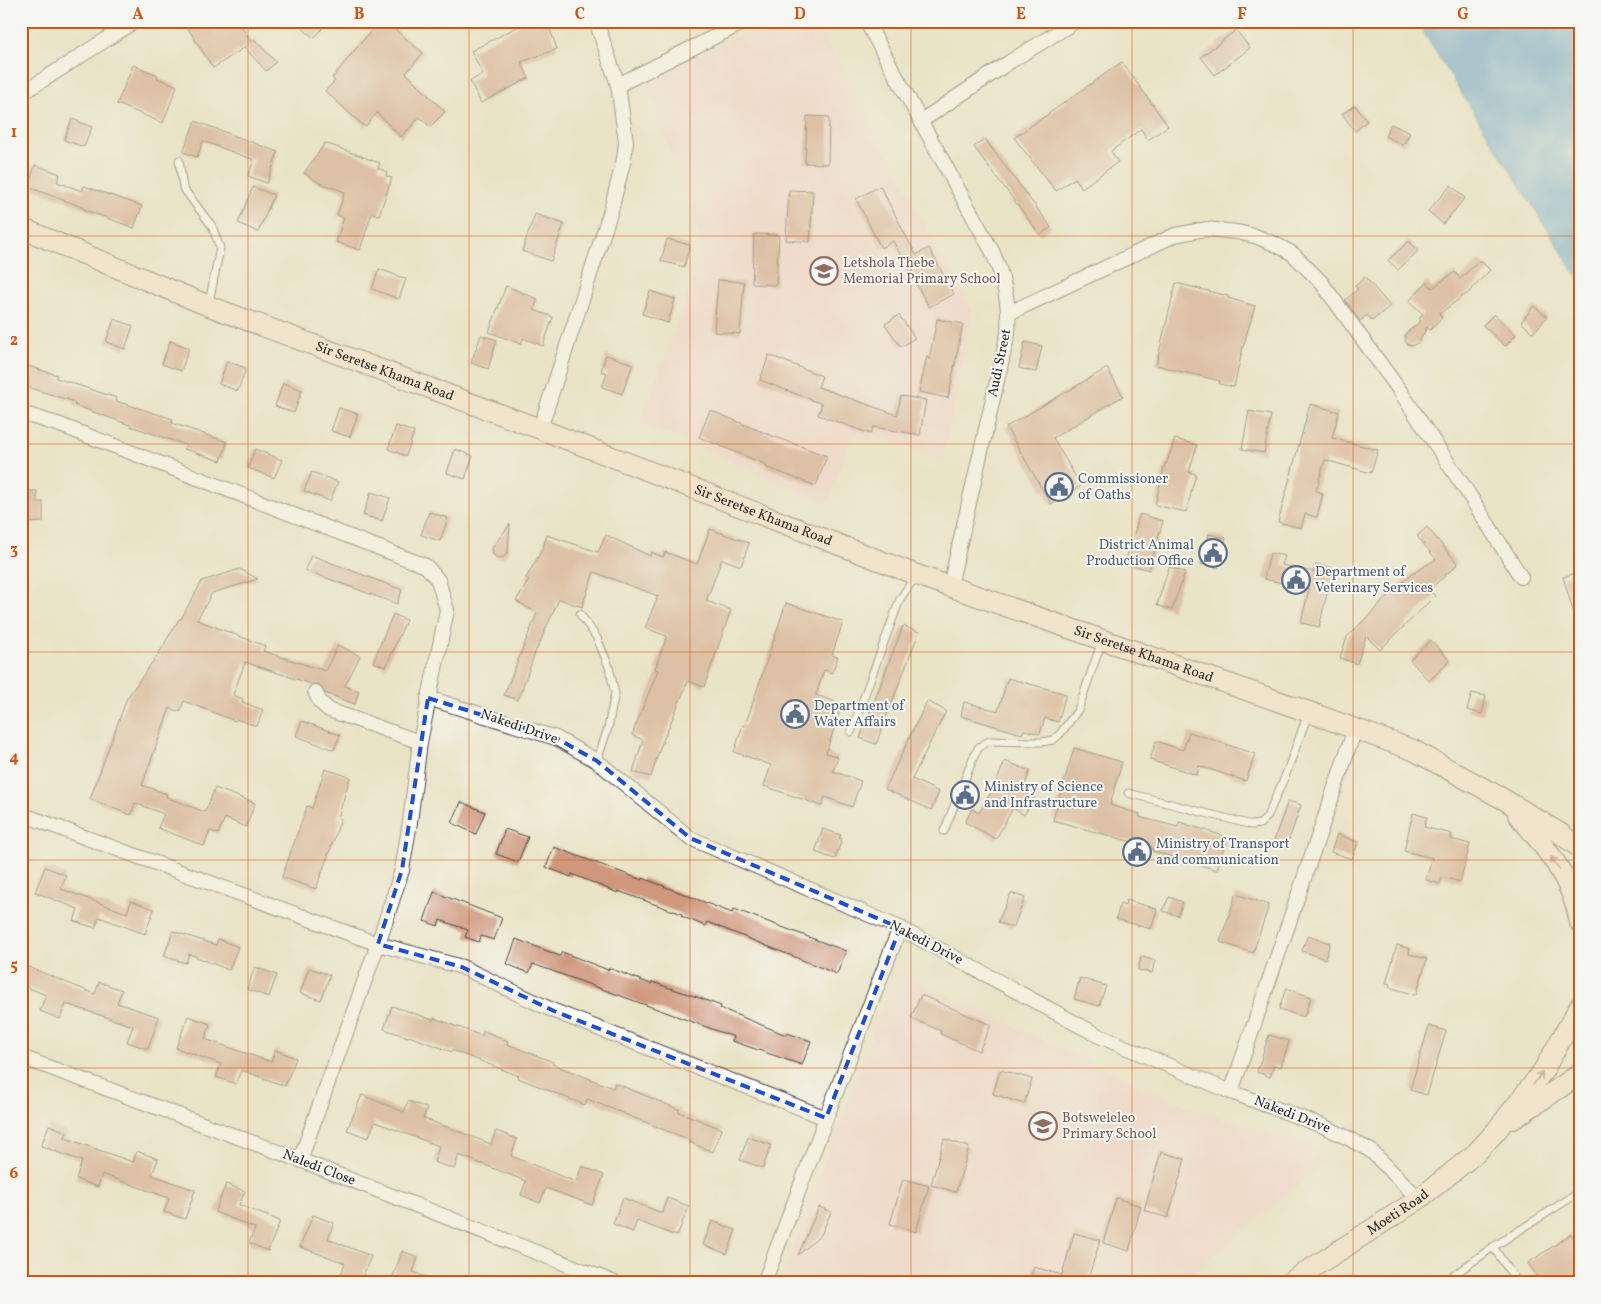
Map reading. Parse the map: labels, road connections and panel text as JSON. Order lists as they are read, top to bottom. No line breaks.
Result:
{"streets":{"main road":["Sir Seretse Khama Road","Moeti Road"],"street":["Audi Street","Nakedi Drive","Naledi Close"]},"crossings":[["Audi Street","Sir Seretse Khama Road"],["Nakedi Drive","Moeti Road"]],"places":{"school or university":["Letshola Thebe Memorial Primary School","Botsweleleo Primary School"],"public building":["Commissioner of Oaths","District Animal Production Office","Department of Veterinary Services","Department of Water Affairs","Ministry of Science and Infrastructure","Ministry of Transport and communication"]},"grid":{"columns":["A","B","C","D","E","F","G"],"rows":["1","2","3","4","5","6"]}}
